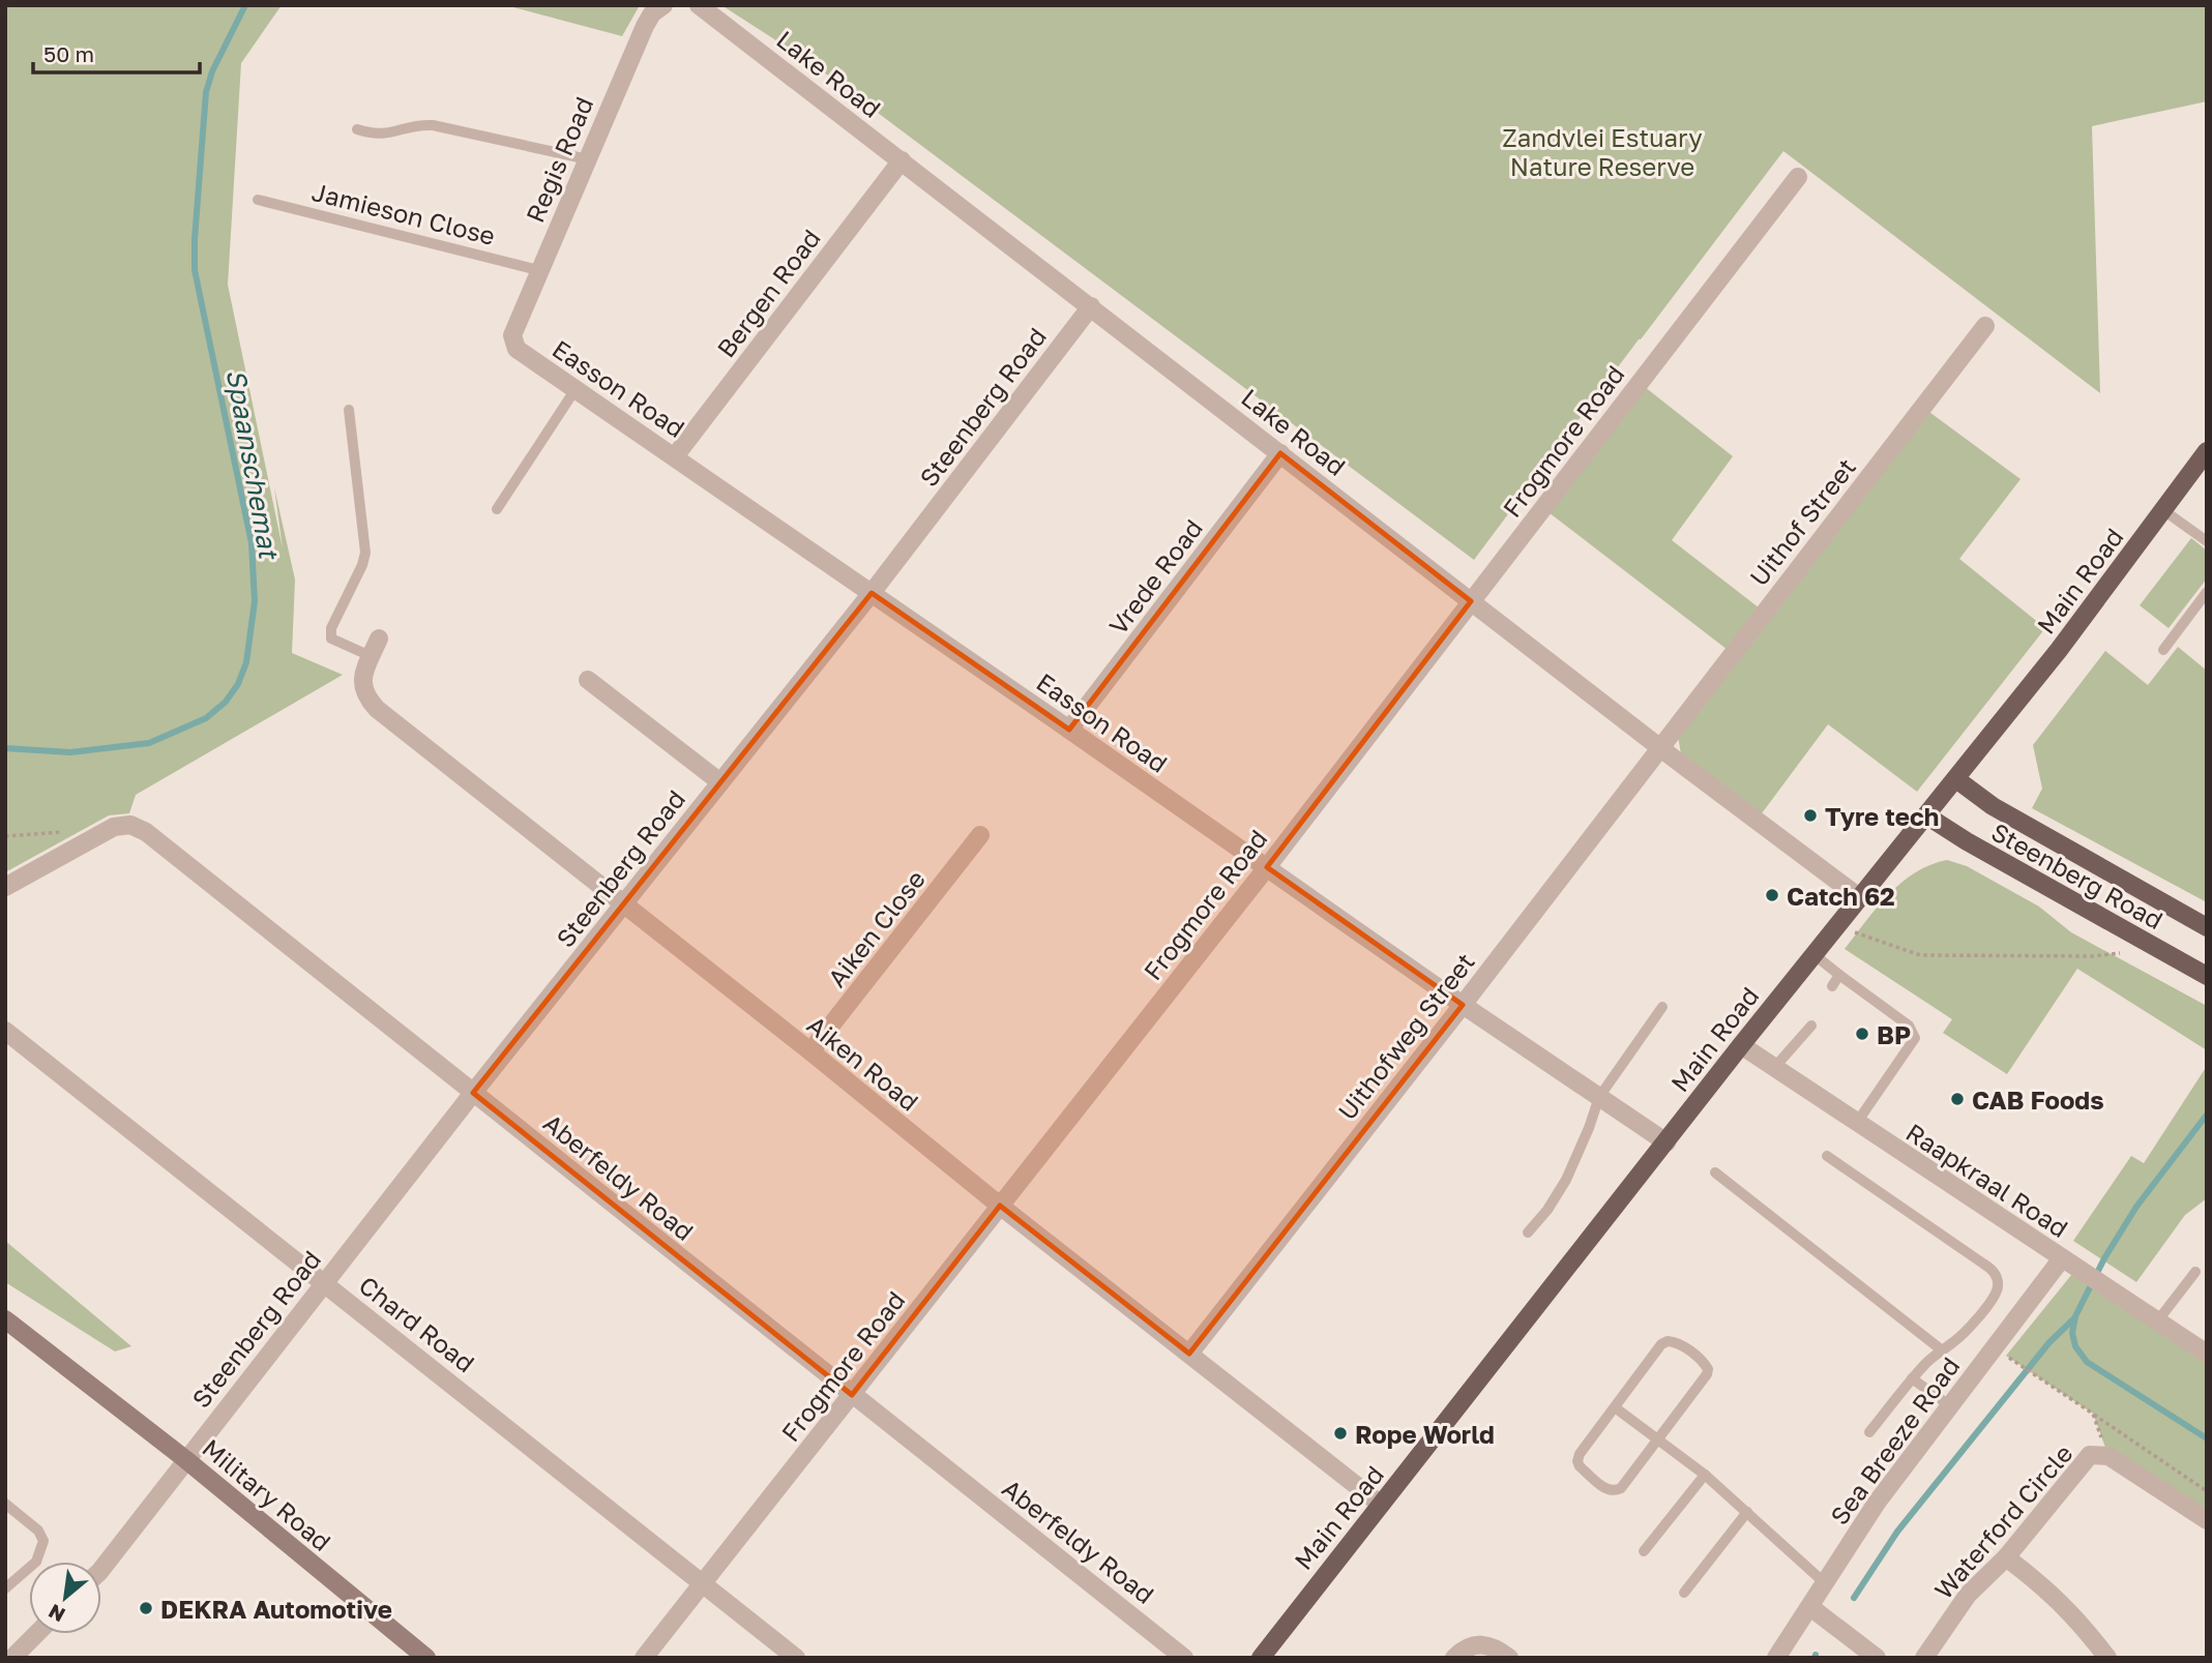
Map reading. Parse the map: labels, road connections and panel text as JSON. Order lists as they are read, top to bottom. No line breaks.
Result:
{"streets":{"main road":["Steenberg Road","Main Road","Military Road"],"street":["Lake Road","Regis Road","Bergen Road","Easson Road","Frogmore Road","Uithof Street","Vrede Road","Aiken Close","Uithofweg Street","Aiken Road","Aberfeldy Road","Raapkraal Road","Chard Road","Sea Breeze Road","Waterford Circle"],"lane":["Jamieson Close"]},"crossings":[["Lake Road","Bergen Road"],["Lake Road","Steenberg Road"],["Lake Road","Frogmore Road"],["Lake Road","Uithof Street"],["Lake Road","Vrede Road"],["Lake Road","Main Road"],["Lake Road","Uithofweg Street"],["Regis Road","Jamieson Close"],["Regis Road","Easson Road"],["Bergen Road","Easson Road"],["Easson Road","Steenberg Road"],["Easson Road","Frogmore Road"],["Easson Road","Vrede Road"],["Easson Road","Main Road"],["Easson Road","Uithofweg Street"],["Steenberg Road","Main Road"],["Steenberg Road","Aiken Road"],["Steenberg Road","Aberfeldy Road"],["Steenberg Road","Chard Road"],["Steenberg Road","Military Road"],["Frogmore Road","Aiken Road"],["Frogmore Road","Aberfeldy Road"],["Frogmore Road","Chard Road"],["Uithof Street","Uithofweg Street"],["Main Road","Aiken Road"],["Main Road","Raapkraal Road"],["Aiken Close","Aiken Road"],["Uithofweg Street","Aiken Road"],["Raapkraal Road","Sea Breeze Road"]],"water":["Spaanschemat"],"parks":["Zandvlei Estuary Nature Reserve"],"places":["Tyre tech","Catch 62","BP","CAB Foods","Rope World","DEKRA Automotive"],"scale_bar":"50 m","north":"bottom left"}
